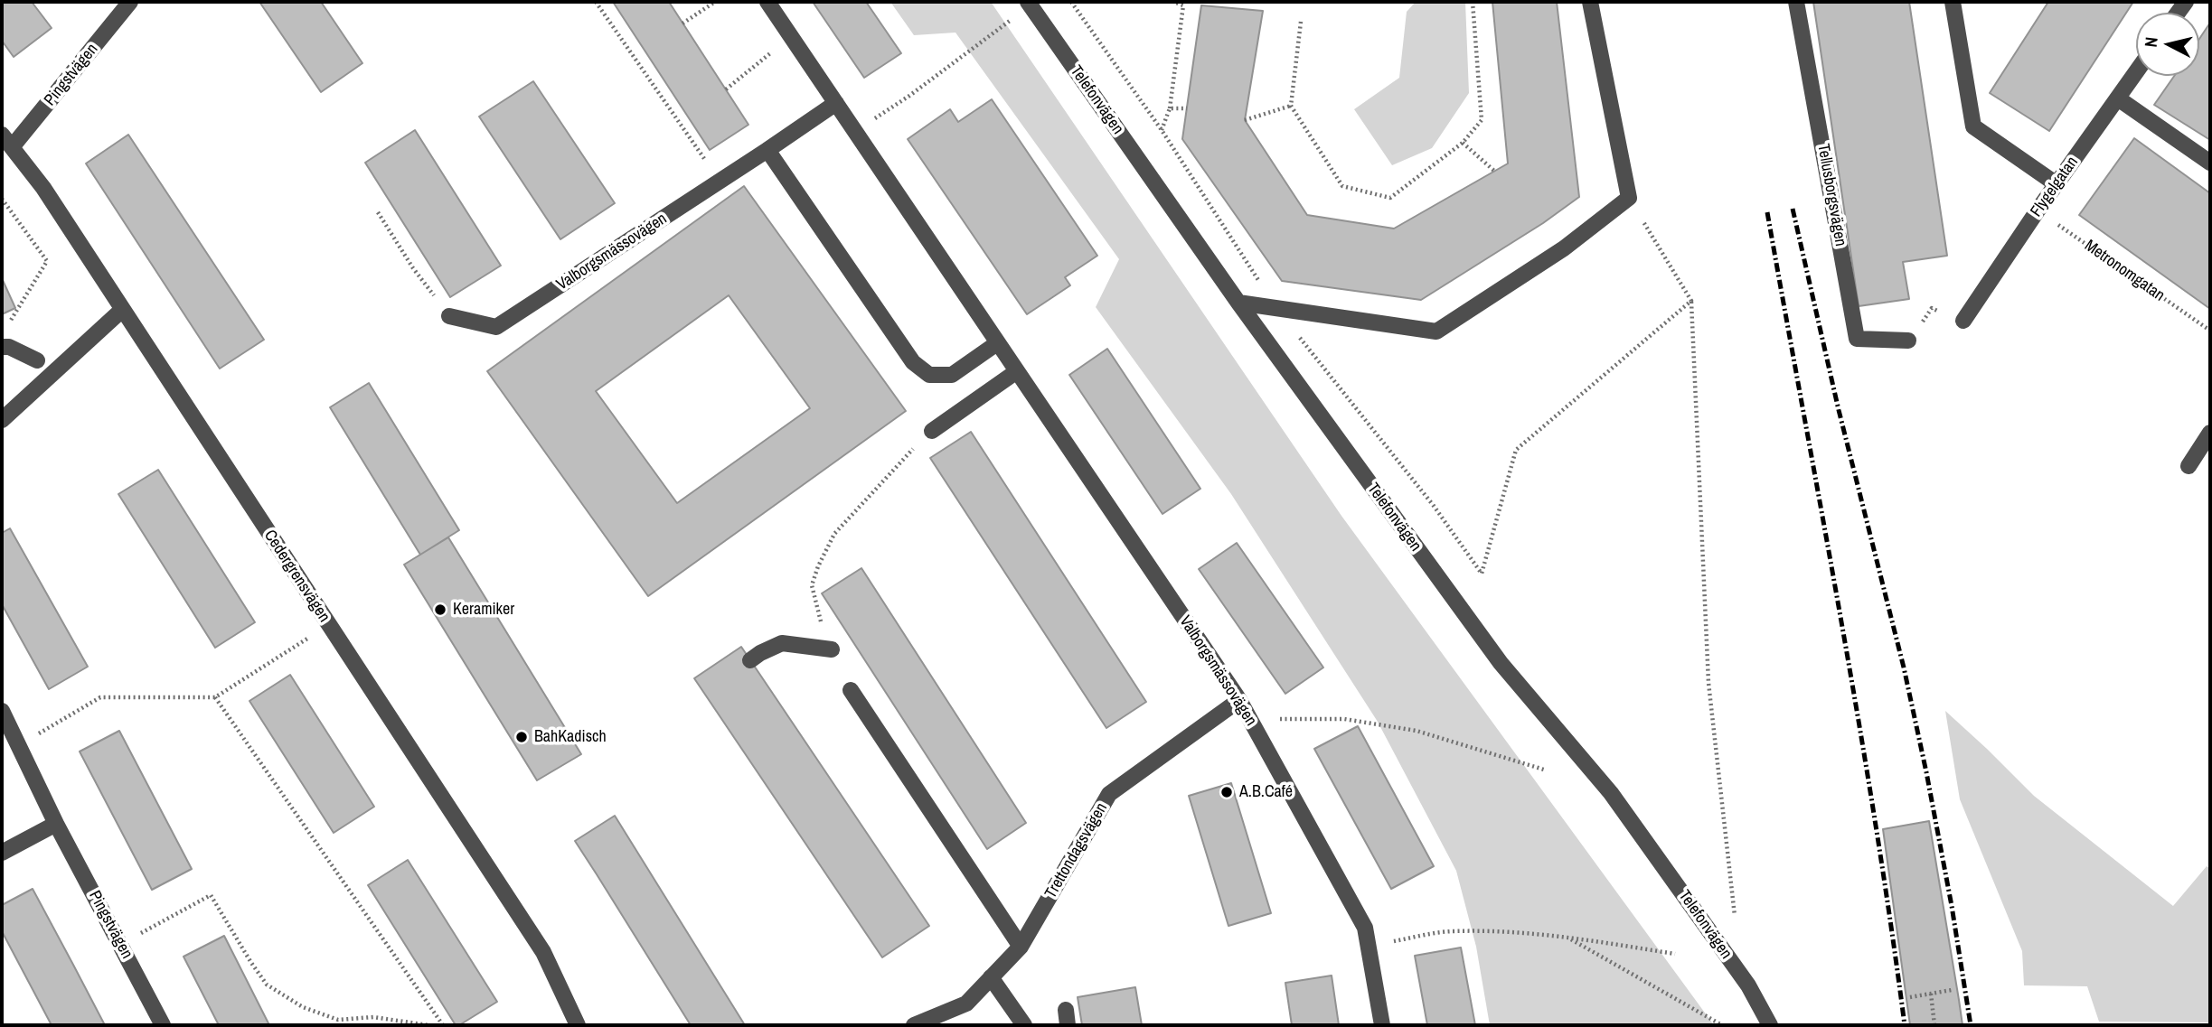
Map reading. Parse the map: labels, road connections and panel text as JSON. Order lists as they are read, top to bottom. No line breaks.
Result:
{"streets":{"street":["Pingstvägen","Telefonvägen","Flygelgatan","Tellusborgsvägen","Valborgsmässovägen","Cedergrensvägen","Trettondagsvägen"],"path":["Metronomgatan"]},"crossings":[["Pingstvägen","Cedergrensvägen"],["Flygelgatan","Metronomgatan"],["Valborgsmässovägen","Trettondagsvägen"]],"places":["Keramiker","BahKadisch","A.B.Café"],"north":"left"}
